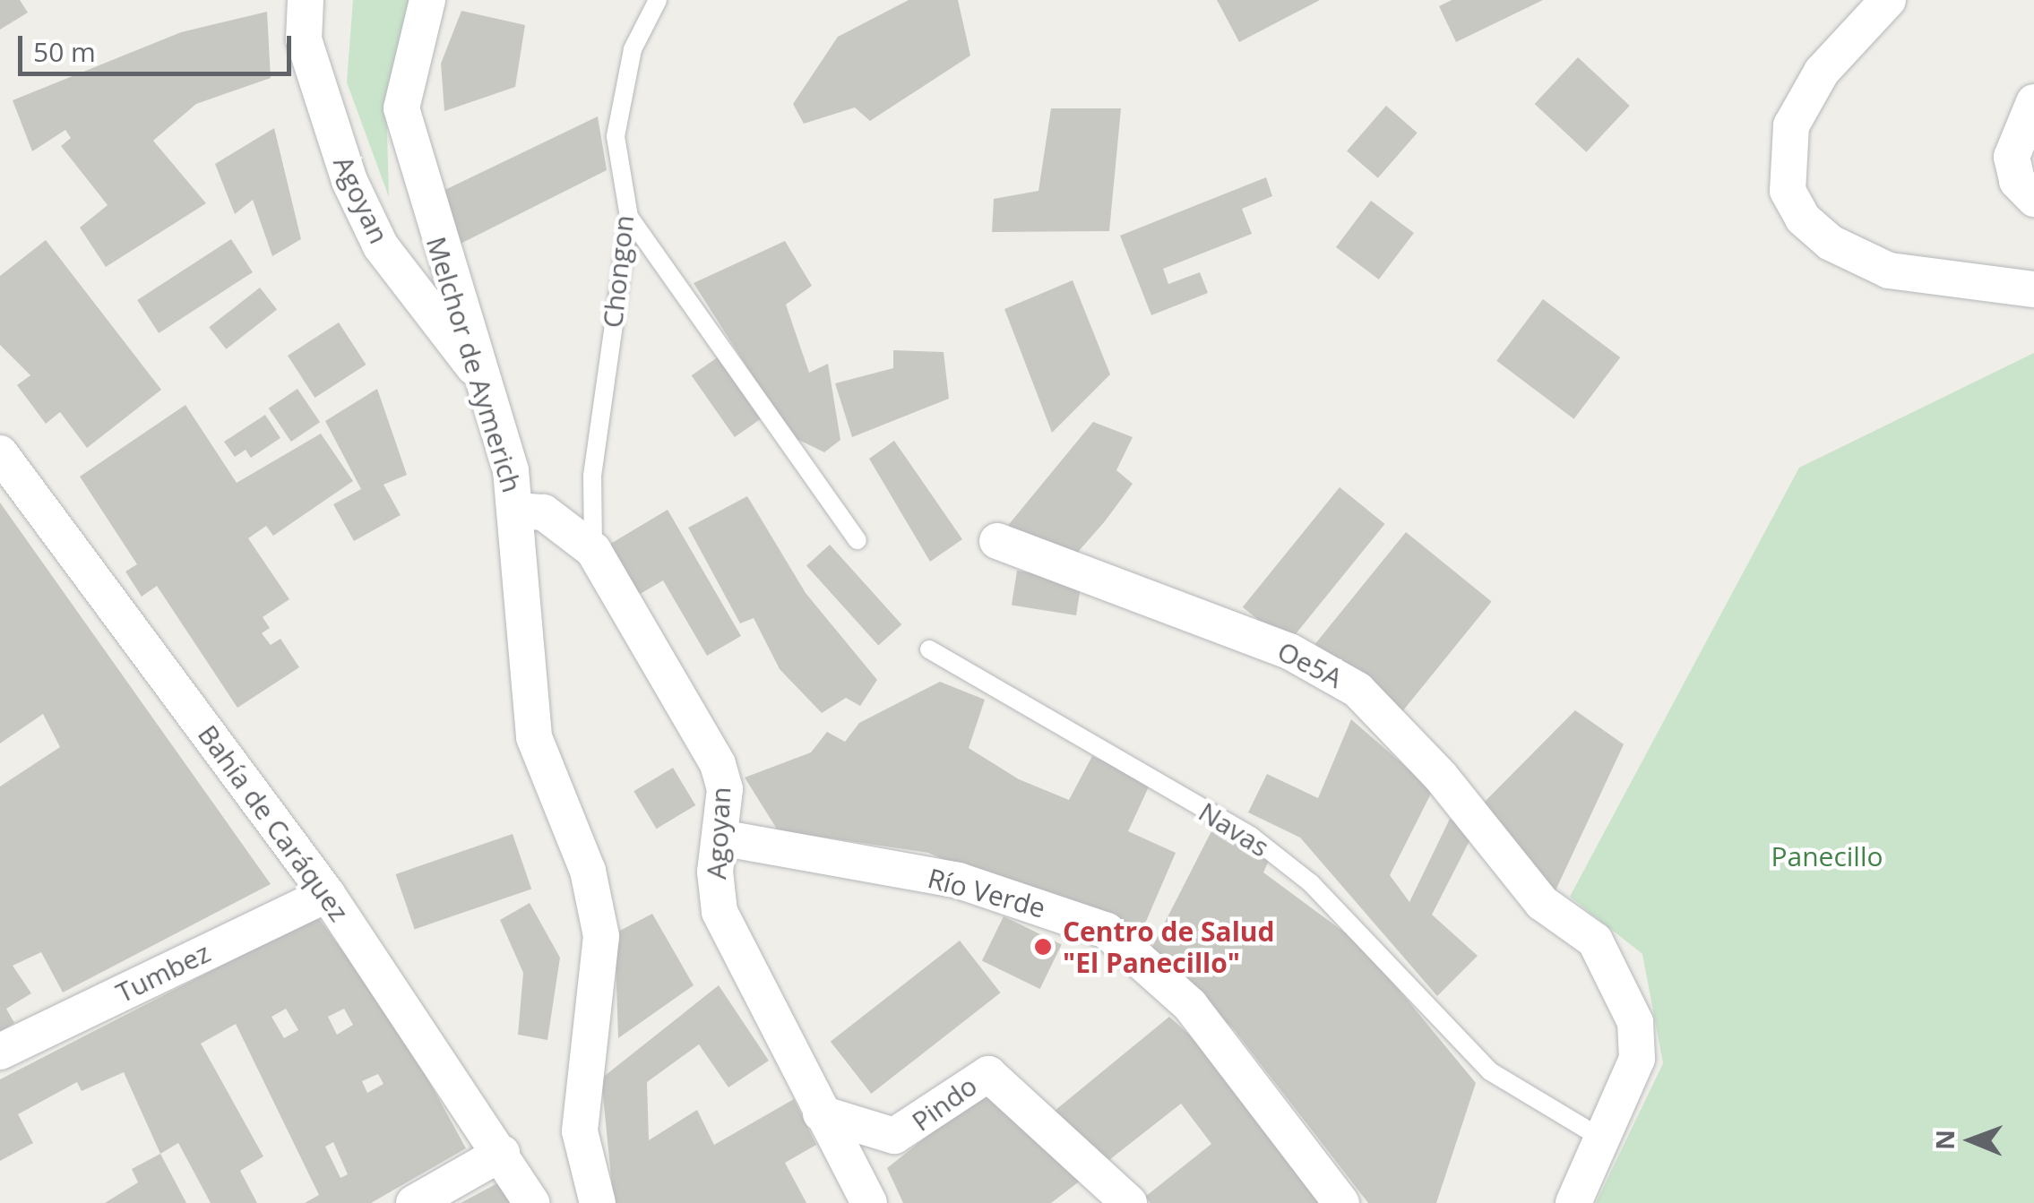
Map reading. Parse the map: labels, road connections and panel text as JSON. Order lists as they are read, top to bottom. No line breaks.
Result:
{"streets":{"street":["Agoyan","Melchor de Aymerich","Oe5A","Bahía de Caráquez","Río Verde","Tumbez","Pindo"],"lane":["Chongon","Navas"]},"crossings":[["Agoyan","Chongon"],["Agoyan","Melchor de Aymerich"],["Agoyan","Río Verde"],["Agoyan","Pindo"],["Oe5A","Navas"],["Bahía de Caráquez","Tumbez"]],"parks":["Panecillo"],"places":["Centro de Salud \"El Panecillo\""],"scale_bar":"50 m","north":"left"}
